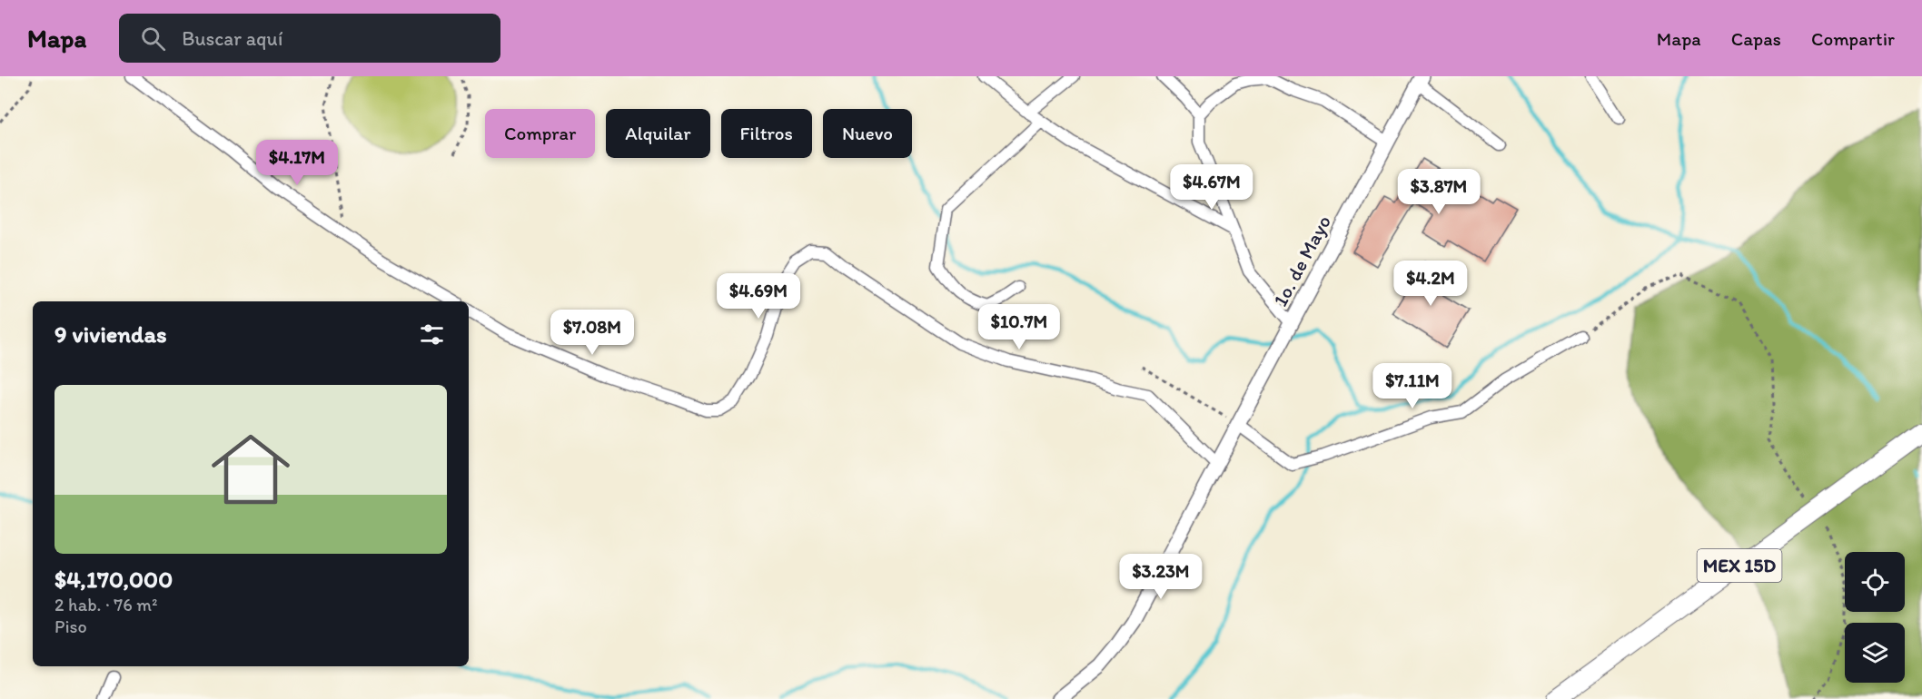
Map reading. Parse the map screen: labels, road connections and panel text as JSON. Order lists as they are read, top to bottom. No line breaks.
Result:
{"streets":{"highway":["MEX 15D"],"street":["1o. de Mayo"]},"page":{"header":"Mapa","search":"Buscar aquí","nav":["Mapa","Capas","Compartir"],"chip":["Comprar","Alquilar","Filtros","Nuevo"],"price":["$4.17M","$4.67M","$3.87M","$4.2M","$4.69M","$10.7M","$7.08M","$7.11M","$3.23M"],"heading":"9 viviendas","list":[{"name":"$4,170,000","note":"2 hab. · 76 m² · Piso"}]}}
